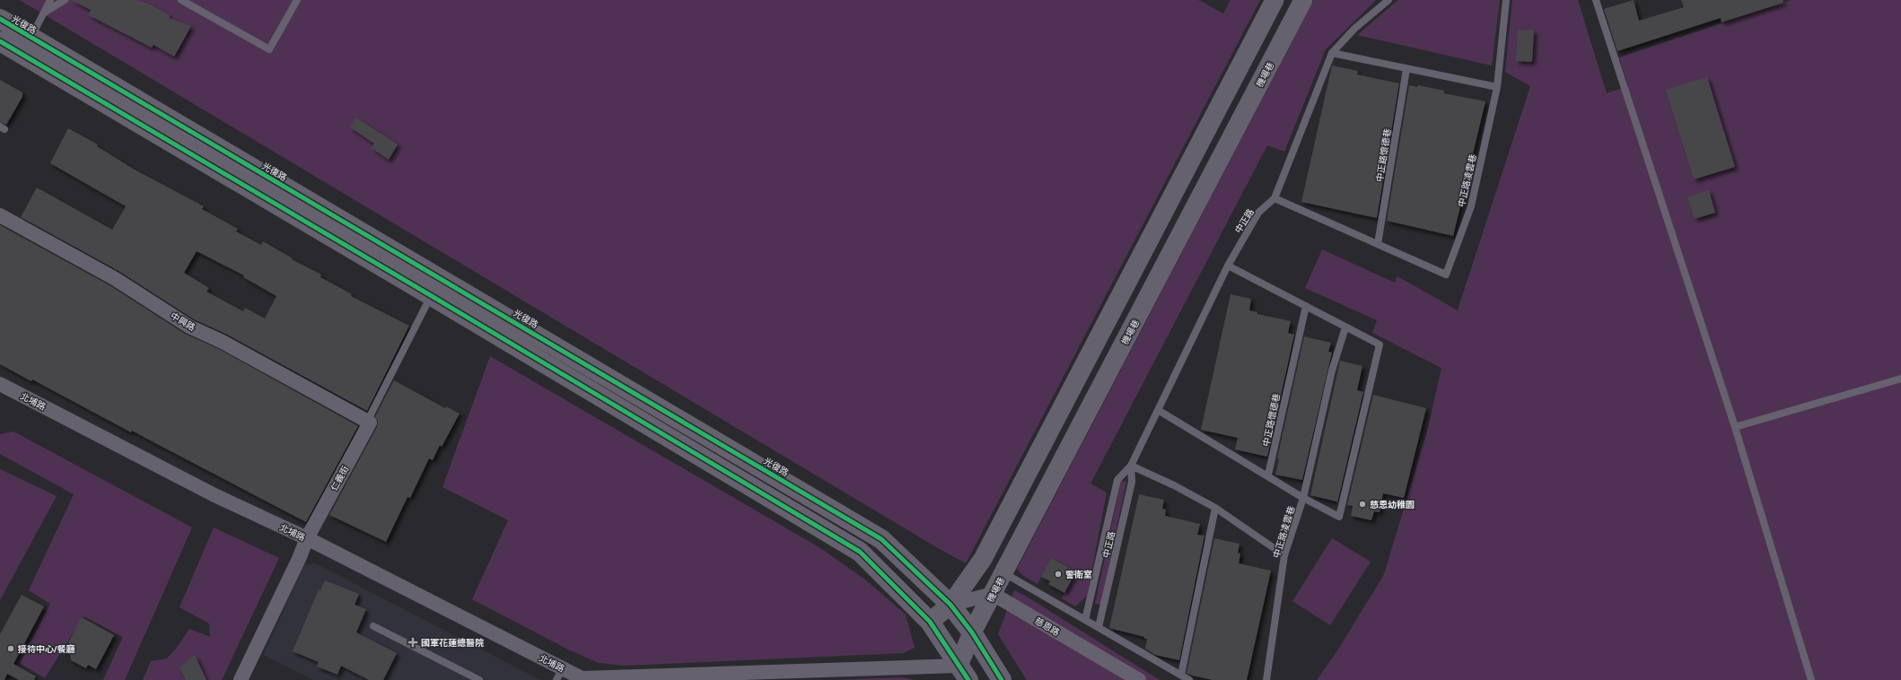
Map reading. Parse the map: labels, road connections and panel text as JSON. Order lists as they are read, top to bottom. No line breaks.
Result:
{"streets":{"main road":["光復路"],"street":["機場巷","中興路","北埔路","仁義街","慈恩路"],"lane":["中正路懷德巷","中正路凌雲巷","中正路"]},"crossings":[["光復路","機場巷"],["光復路","仁義街"],["機場巷","慈恩路"],["中正路懷德巷","中正路凌雲巷"],["中興路","仁義街"],["北埔路","仁義街"]],"places":{"other":["慈恩幼稚園","警衛室","接待中心/餐廳"],"health":["國軍花蓮總醫院"]}}
